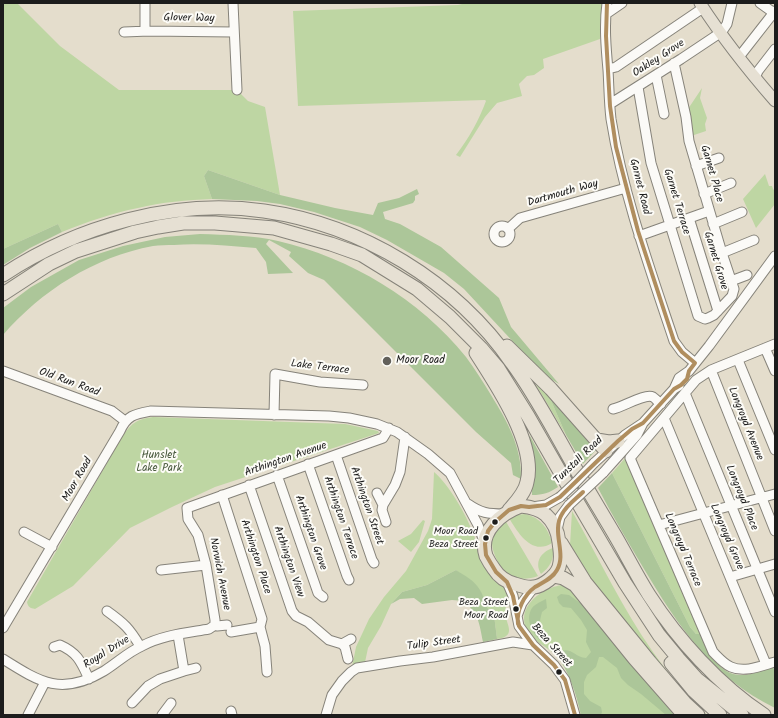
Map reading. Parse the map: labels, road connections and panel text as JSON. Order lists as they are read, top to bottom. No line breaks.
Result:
{"streets":{"street":["Glover Way","Oakley Grove","Garnet Place","Garnet Road","Dartmouth Way","Garnet Terrace","Garnet Grove","Lake Terrace","Old Run Road","Longroyd Avenue","Arthington Avenue","Tunstall Road","Moor Road","Longroyd Place","Arthington Street","Arthington Terrace","Arthington Grove","Longroyd Grove","Longroyd Terrace","Arthington Place","Arthington View","Norwich Avenue","Tulip Street","Beza Street","Royal Drive"]},"crossings":[["Oakley Grove","Garnet Place"],["Oakley Grove","Garnet Road"],["Oakley Grove","Garnet Terrace"],["Garnet Road","Dartmouth Way"],["Garnet Road","Tunstall Road"],["Garnet Terrace","Garnet Grove"],["Old Run Road","Moor Road"],["Arthington Avenue","Arthington Street"],["Arthington Avenue","Arthington Terrace"],["Arthington Avenue","Arthington Grove"],["Arthington Avenue","Arthington Place"],["Arthington Avenue","Arthington View"],["Arthington Avenue","Norwich Avenue"],["Tunstall Road","Beza Street"],["Longroyd Grove","Longroyd Terrace"],["Arthington Place","Royal Drive"],["Norwich Avenue","Royal Drive"],["Tulip Street","Beza Street"]],"parks":["Hunslet Lake Park"],"places":["Moor Road","Moor Road Beza Street","Beza Street Moor Road"]}
